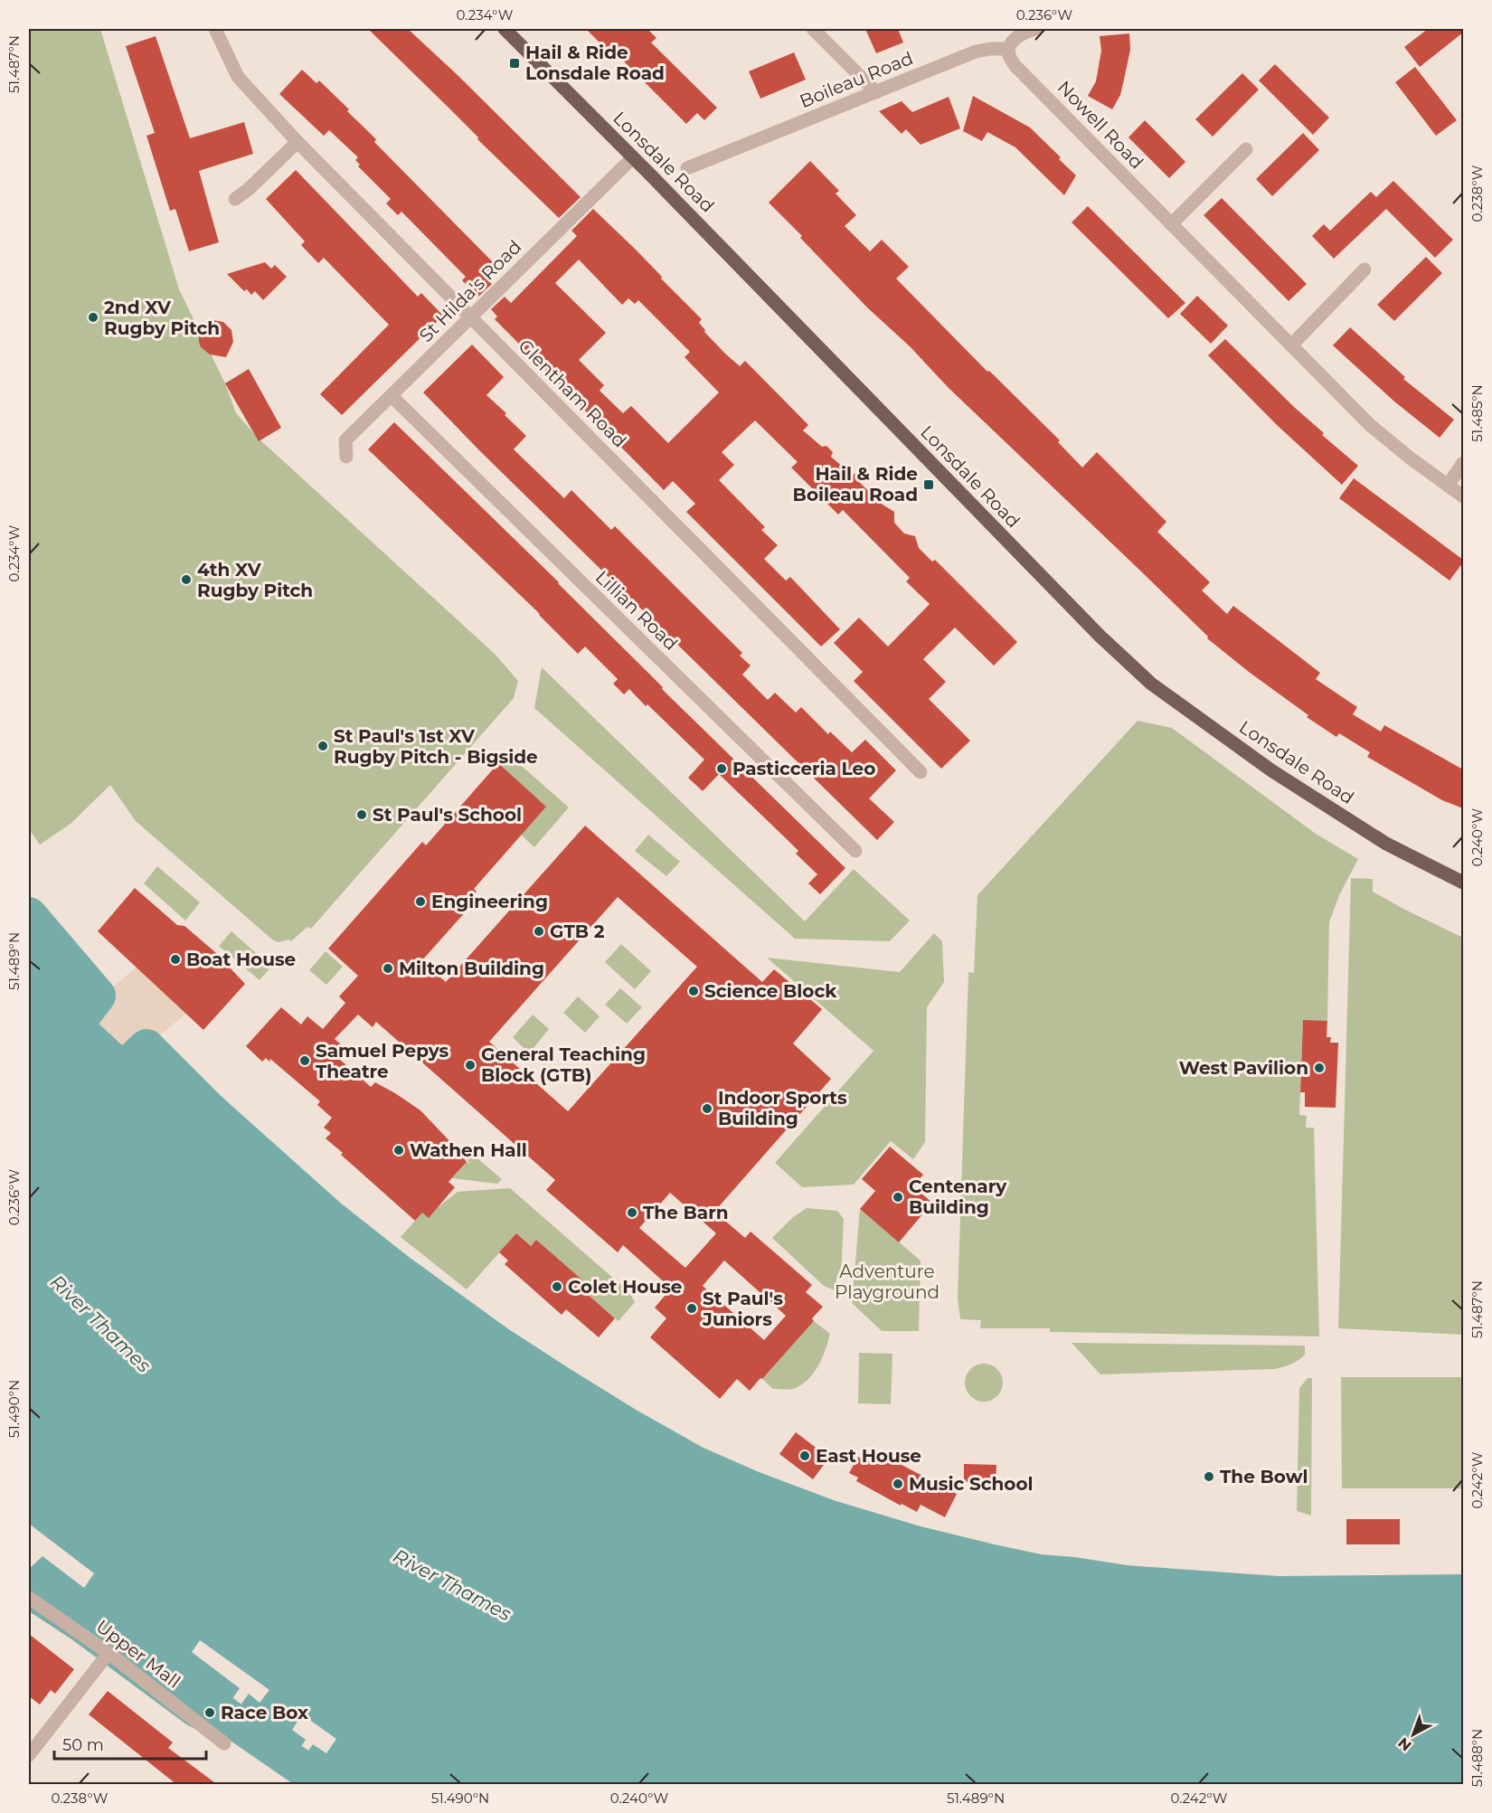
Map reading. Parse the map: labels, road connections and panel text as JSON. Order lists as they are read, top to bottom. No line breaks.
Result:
{"streets":{"main road":["Lonsdale Road"],"street":["Boileau Road","Nowell Road","St Hilda's Road","Glentham Road","Lillian Road","Upper Mall"]},"crossings":[["Boileau Road","Nowell Road"],["Lonsdale Road","St Hilda's Road"],["St Hilda's Road","Glentham Road"],["St Hilda's Road","Lillian Road"]],"water":["River Thames"],"parks":["Adventure Playground"],"places":{"transit":["Hail & Ride Lonsdale Road","Hail & Ride Boileau Road"],"other":["2nd XV Rugby Pitch","4th XV Rugby Pitch","St Paul's 1st XV Rugby Pitch - Bigside","Pasticceria Leo","St Paul's School","Engineering","GTB 2","Boat House","Milton Building","Science Block","Samuel Pepys Theatre","General Teaching Block (GTB)","West Pavilion","Indoor Sports Building","Wathen Hall","Centenary Building","The Barn","Colet House","St Paul's Juniors","East House","The Bowl","Music School","Race Box"]},"scale_bar":"50 m","north":"bottom left","coordinates":["0.234°W","0.236°W","51.487°N","0.238°W","51.485°N","0.240°W","51.489°N","51.490°N","0.242°W","51.488°N"]}
